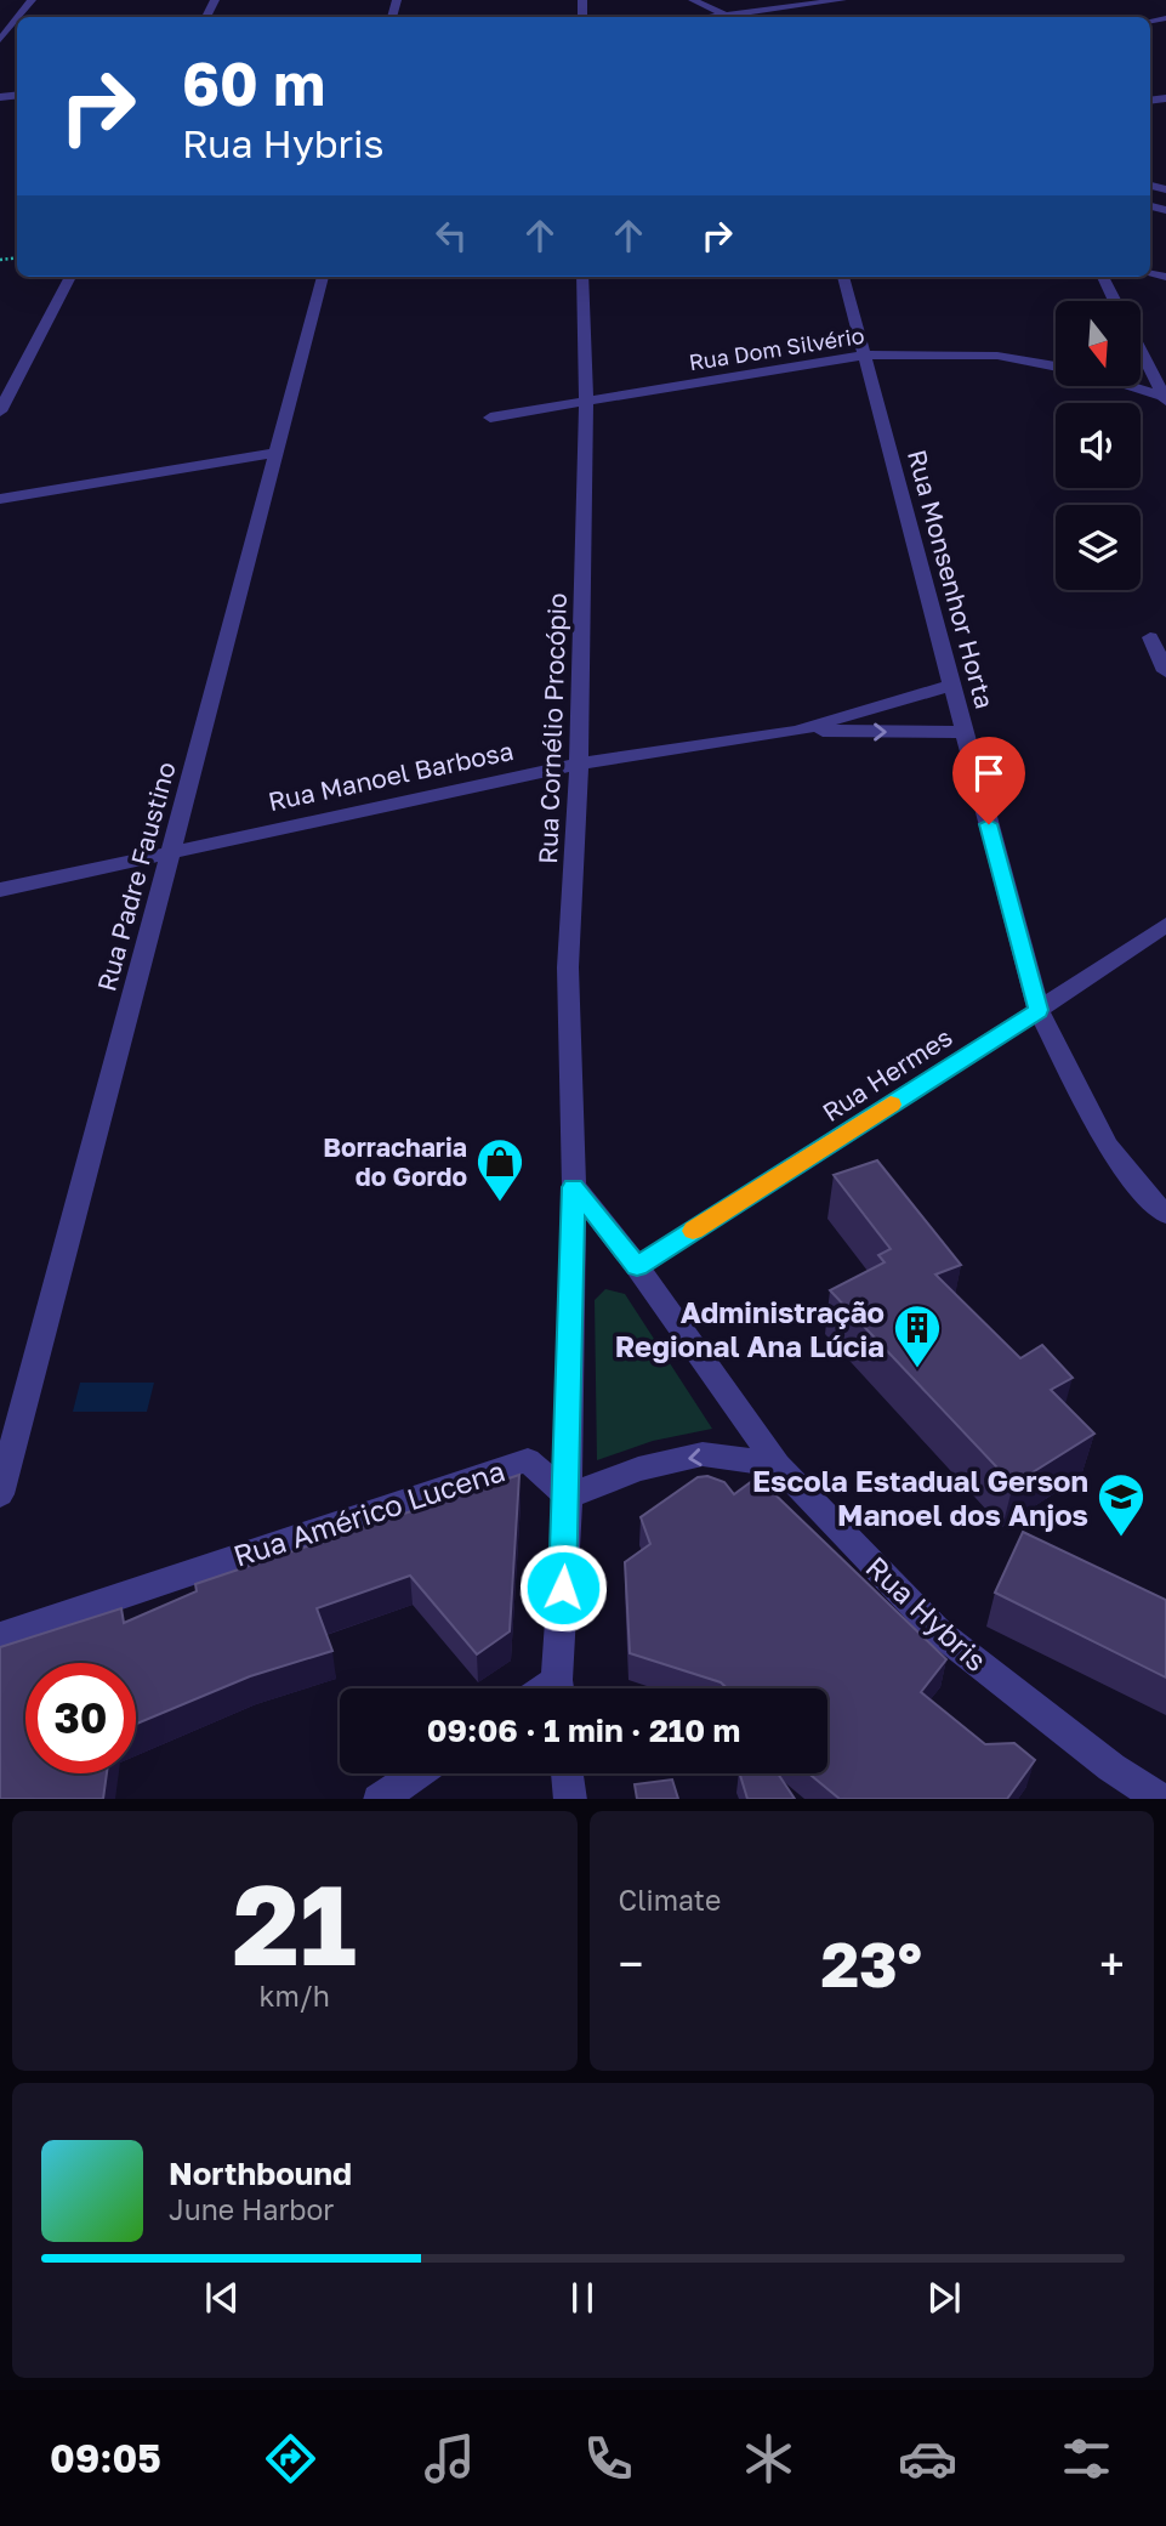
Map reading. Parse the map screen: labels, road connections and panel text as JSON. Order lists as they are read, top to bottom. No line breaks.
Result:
{"streets":{"street":["Rua Dom Silvério","Rua Monsenhor Horta","Rua Cornélio Procópio","Rua Manoel Barbosa","Rua Padre Faustino","Rua Hermes","Rua Américo Lucena","Rua Hybris"]},"crossings":[["Rua Dom Silvério","Rua Monsenhor Horta"],["Rua Dom Silvério","Rua Cornélio Procópio"],["Rua Monsenhor Horta","Rua Manoel Barbosa"],["Rua Monsenhor Horta","Rua Hermes"],["Rua Cornélio Procópio","Rua Manoel Barbosa"],["Rua Cornélio Procópio","Rua Américo Lucena"],["Rua Cornélio Procópio","Rua Hybris"],["Rua Manoel Barbosa","Rua Padre Faustino"],["Rua Hermes","Rua Hybris"]],"places":{"shop":["Borracharia do Gordo"],"building":["Administração Regional Ana Lúcia"],"school or university":["Escola Estadual Gerson Manoel dos Anjos"]},"north":"bottom","page":{"turn":["60 m","Rua Hybris"],"limit":"30","trip":"09:06 · 1 min · 210 m","tile":[["21","km/h"],"Climate"],"heat":["−","23°","+"],"song":["Northbound","June Harbor"],"tabs":"09:05"}}
